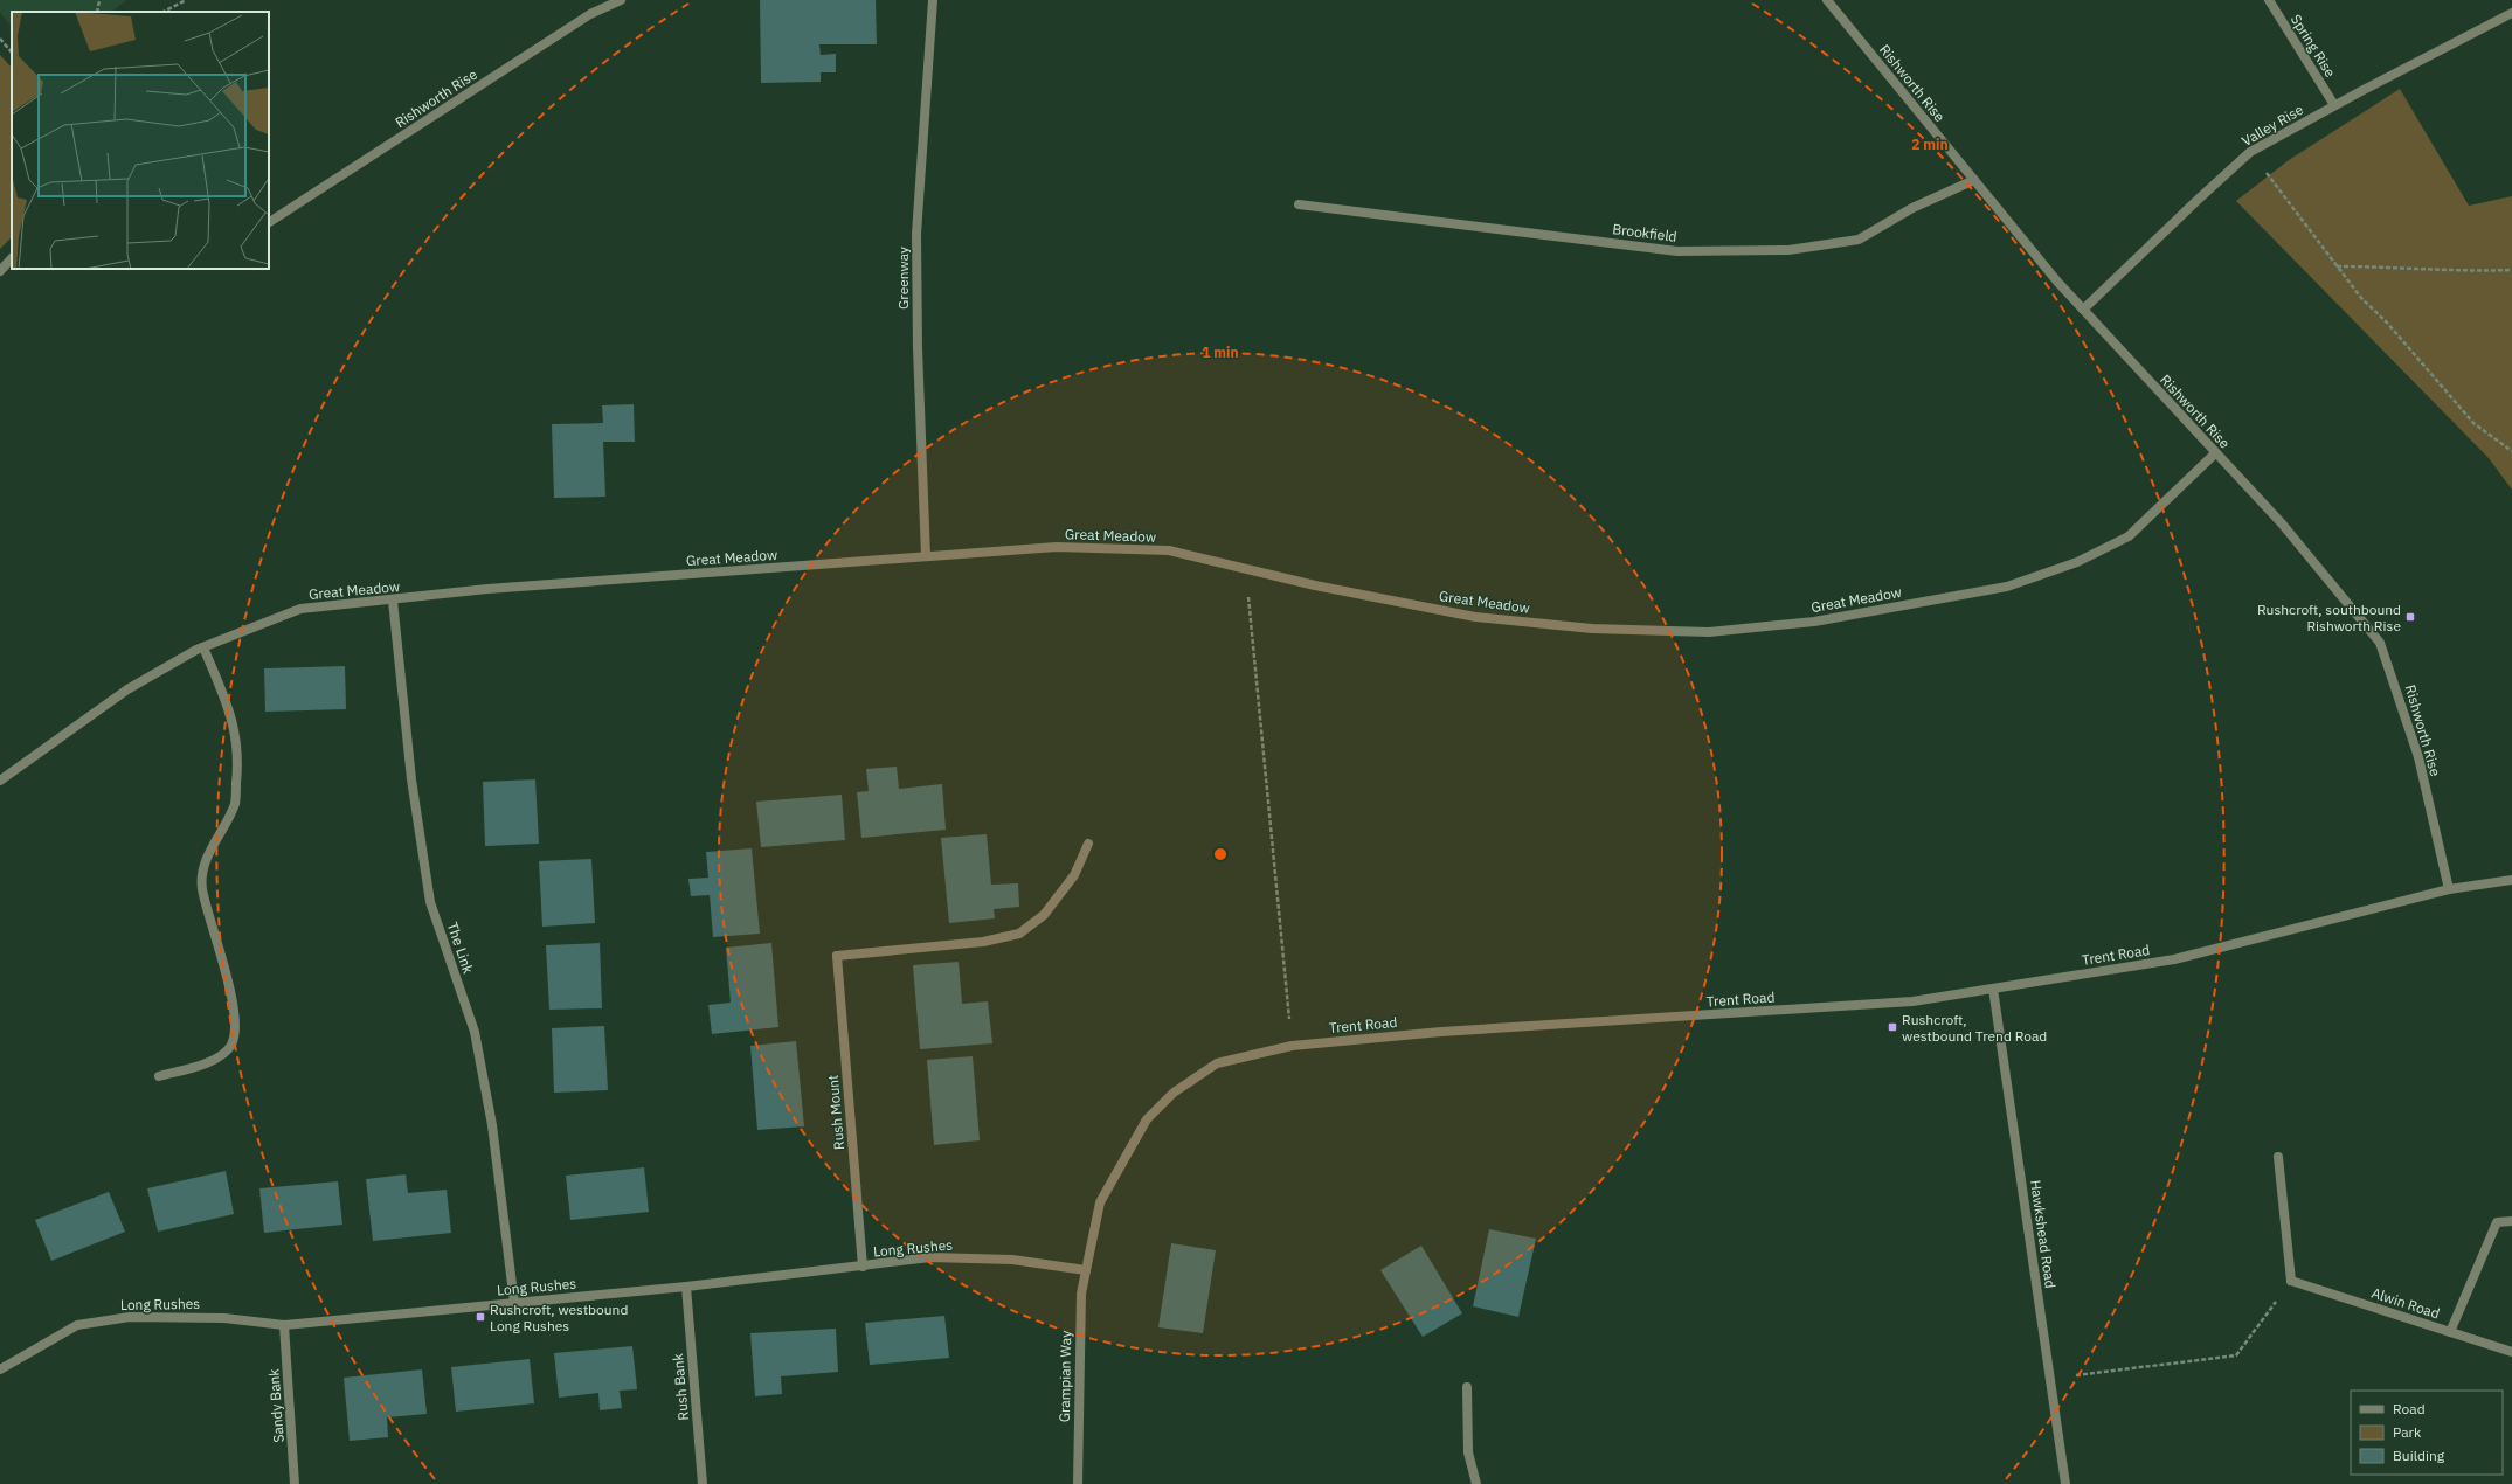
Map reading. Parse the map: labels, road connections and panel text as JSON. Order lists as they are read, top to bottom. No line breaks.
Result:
{"streets":{"street":["Spring Rise","Rishworth Rise","Valley Rise","Brookfield","Greenway","Great Meadow","The Link","Trent Road","Rush Mount","Hawkshead Road","Long Rushes","Alwin Road","Grampian Way","Rush Bank","Sandy Bank"]},"crossings":[["Spring Rise","Valley Rise"],["Rishworth Rise","Valley Rise"],["Rishworth Rise","Brookfield"],["Rishworth Rise","Great Meadow"],["Rishworth Rise","Trent Road"],["Greenway","Great Meadow"],["Great Meadow","The Link"],["The Link","Long Rushes"],["Trent Road","Hawkshead Road"],["Trent Road","Long Rushes"],["Trent Road","Grampian Way"],["Rush Mount","Long Rushes"],["Long Rushes","Grampian Way"],["Long Rushes","Rush Bank"],["Long Rushes","Sandy Bank"]],"places":{"transit":["Rushcroft, southbound Rishworth Rise","Rushcroft, westbound Trend Road","Rushcroft, westbound Long Rushes"]},"legend":["Road","Park","Building"],"rings":["2 min","1 min"]}
